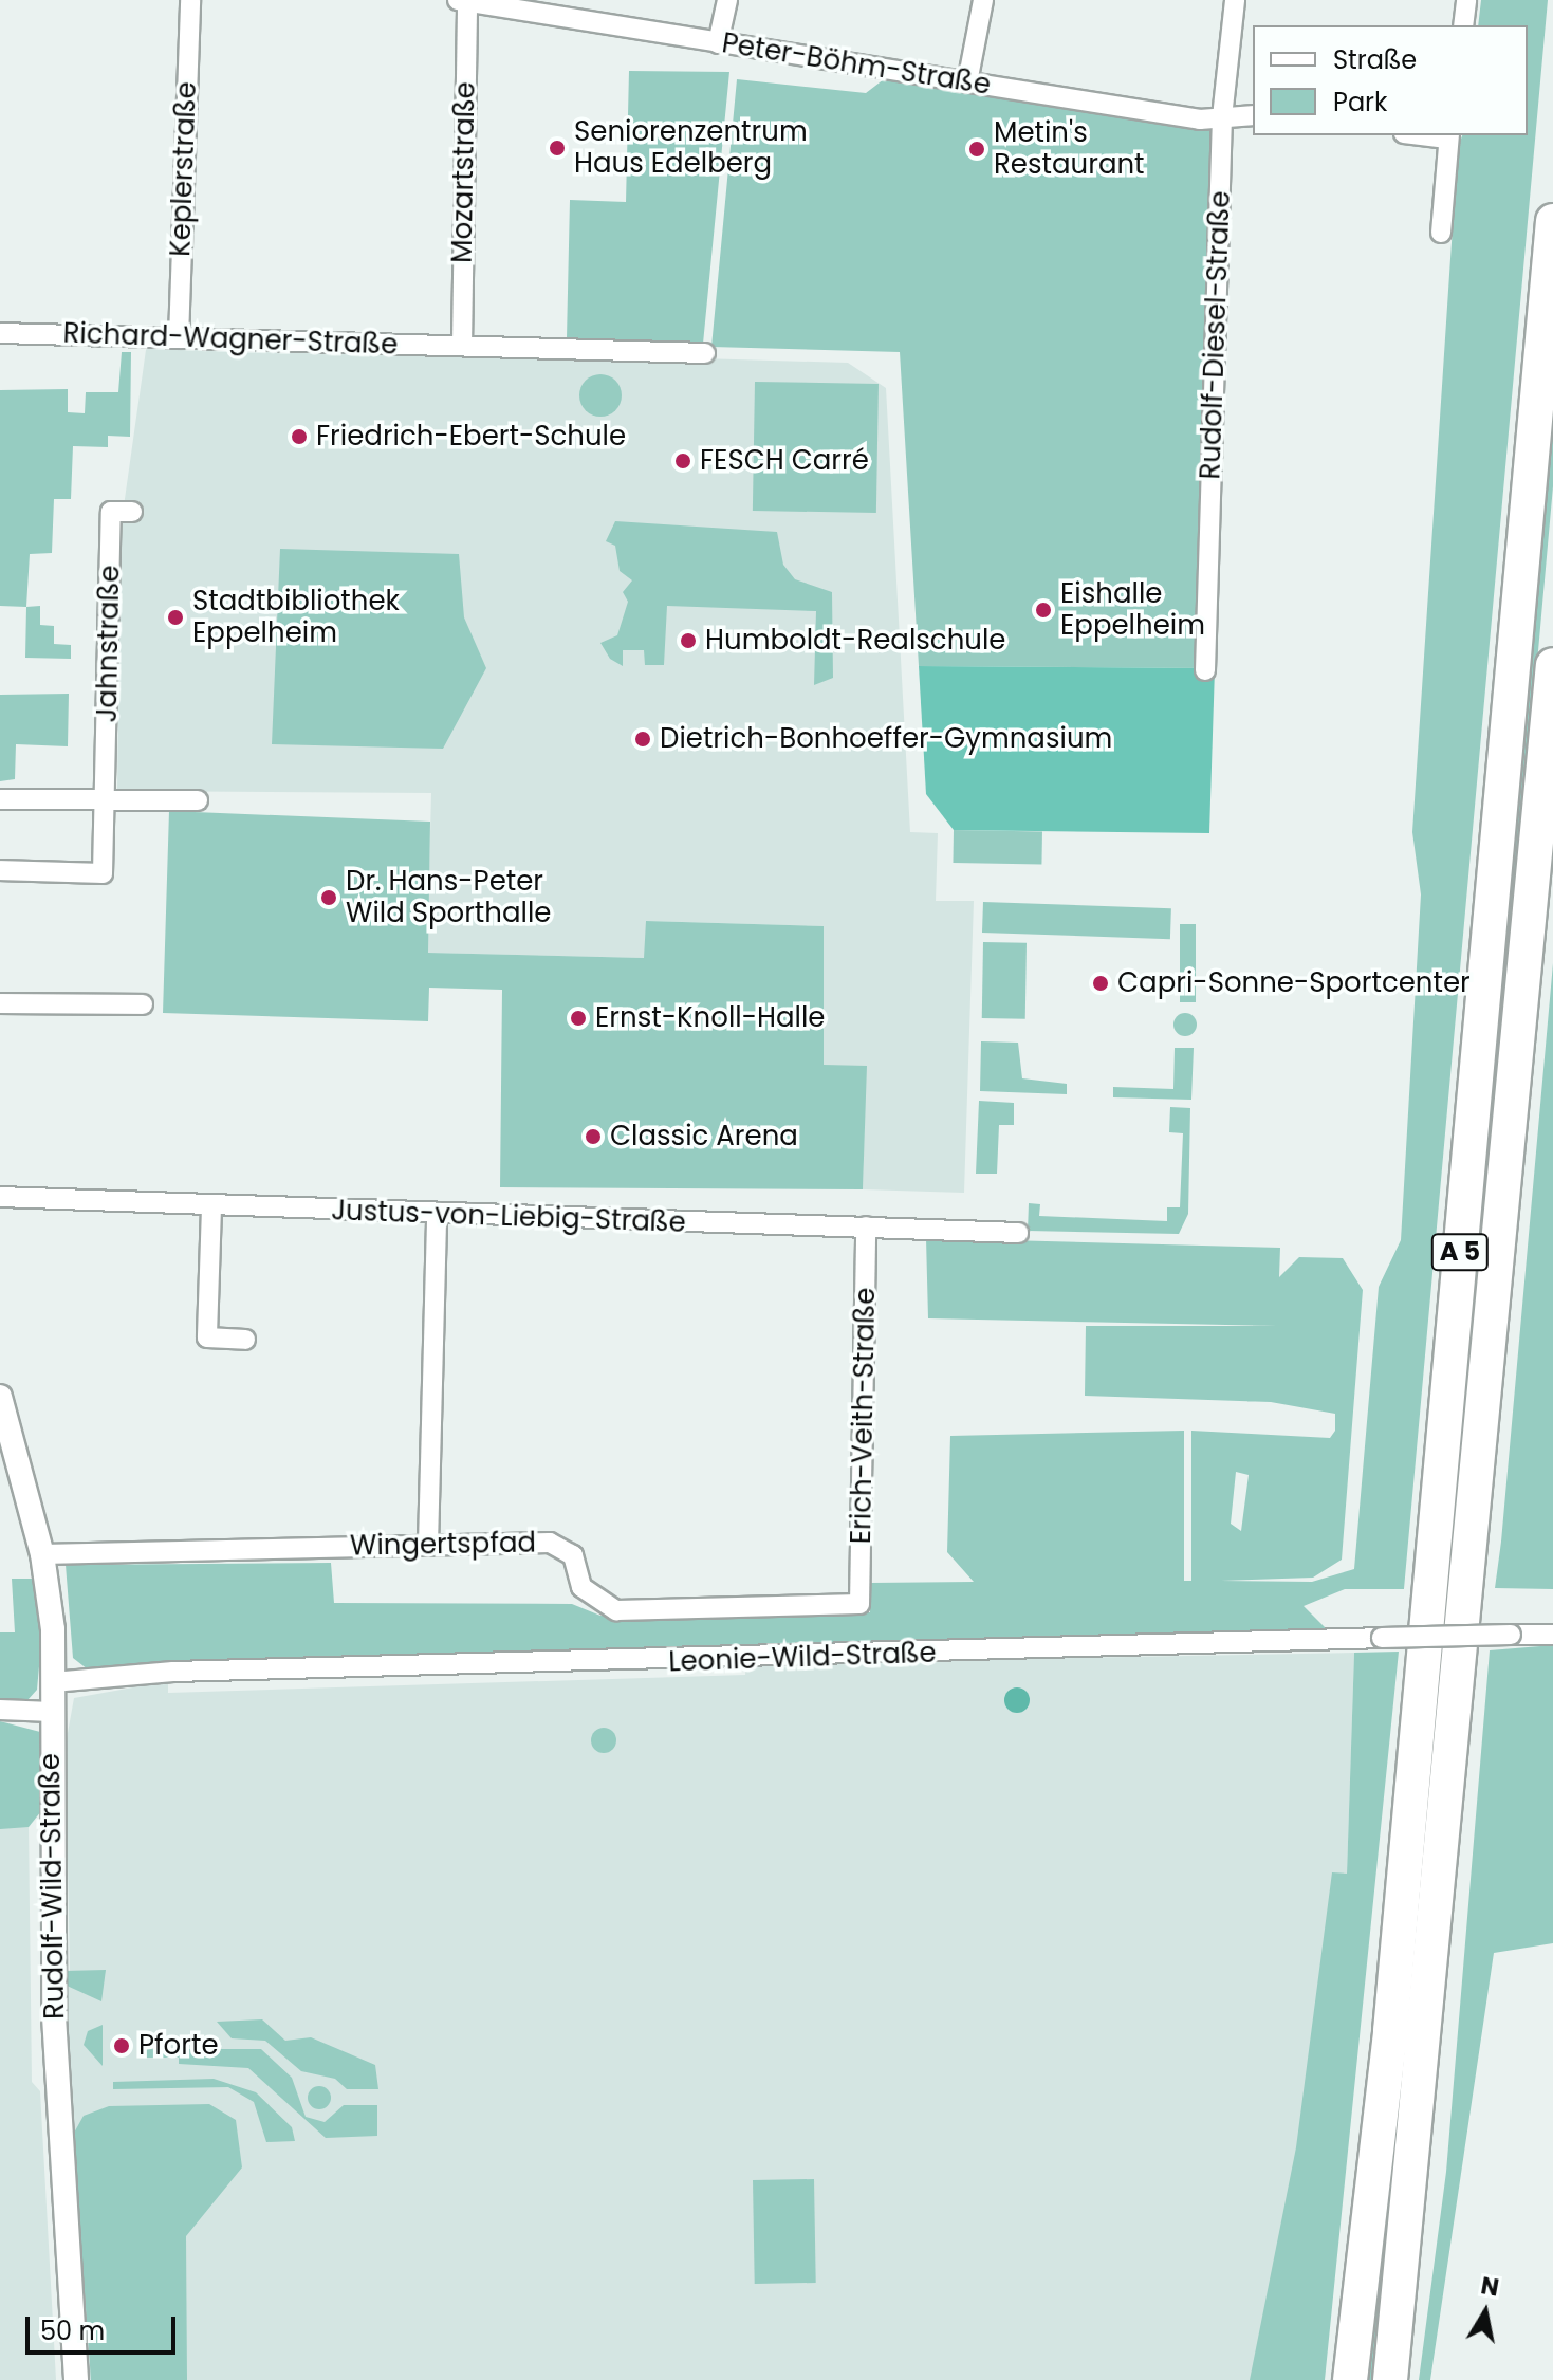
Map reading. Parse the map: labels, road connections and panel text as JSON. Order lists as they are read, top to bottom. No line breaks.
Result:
{"streets":{"highway":["A 5"],"street":["Peter-Böhm-Straße","Keplerstraße","Mozartstraße","Rudolf-Diesel-Straße","Richard-Wagner-Straße","Jahnstraße","Justus-von-Liebig-Straße","Erich-Veith-Straße","Wingertspfad","Leonie-Wild-Straße","Rudolf-Wild-Straße"]},"crossings":[["Peter-Böhm-Straße","Mozartstraße"],["Peter-Böhm-Straße","Rudolf-Diesel-Straße"],["Keplerstraße","Richard-Wagner-Straße"],["Mozartstraße","Richard-Wagner-Straße"],["Justus-von-Liebig-Straße","Erich-Veith-Straße"],["Erich-Veith-Straße","Wingertspfad"],["Wingertspfad","Rudolf-Wild-Straße"],["Leonie-Wild-Straße","Rudolf-Wild-Straße"]],"places":["Seniorenzentrum Haus Edelberg","Metin's Restaurant","Friedrich-Ebert-Schule","FESCH Carré","Eishalle Eppelheim","Stadtbibliothek Eppelheim","Humboldt-Realschule","Dietrich-Bonhoeffer-Gymnasium","Dr. Hans-Peter Wild Sporthalle","Capri-Sonne-Sportcenter","Ernst-Knoll-Halle","Classic Arena","Pforte"],"legend":["Straße","Park"],"scale_bar":"50 m","north":"top"}
